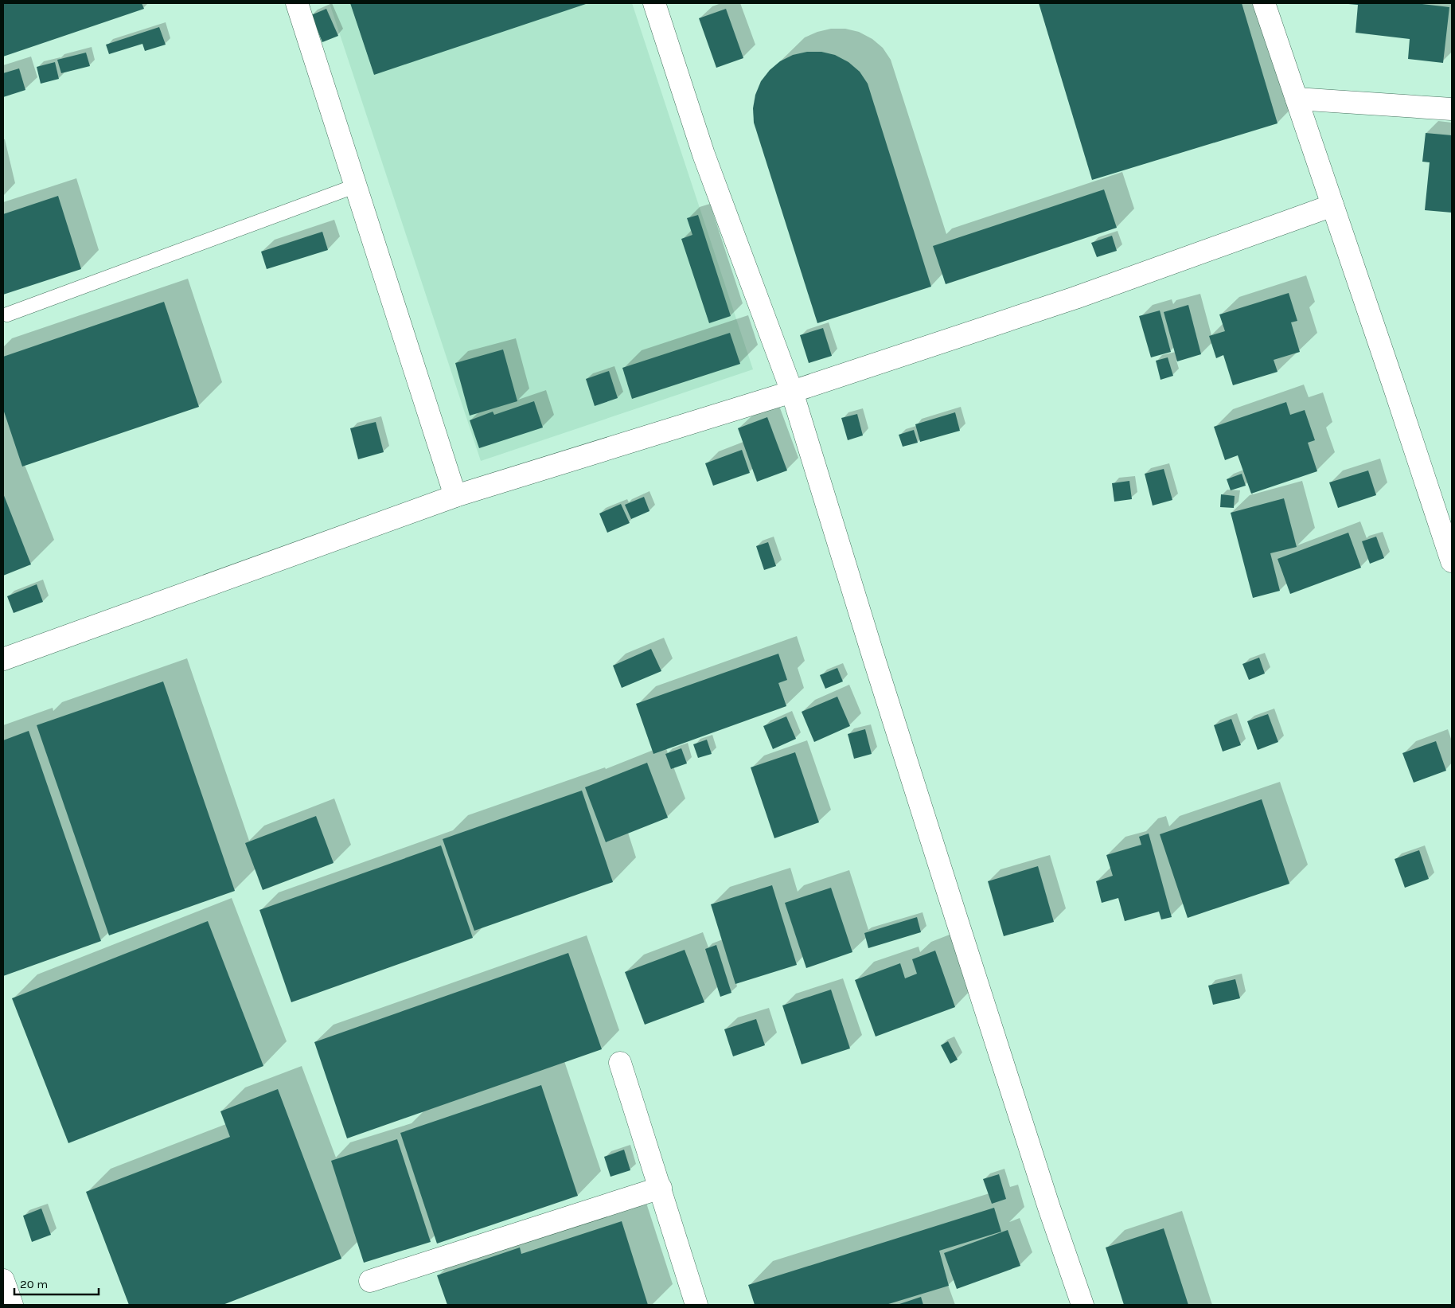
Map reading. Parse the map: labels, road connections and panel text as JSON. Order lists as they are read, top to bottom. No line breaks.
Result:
{"scale_bar":"20 m"}
